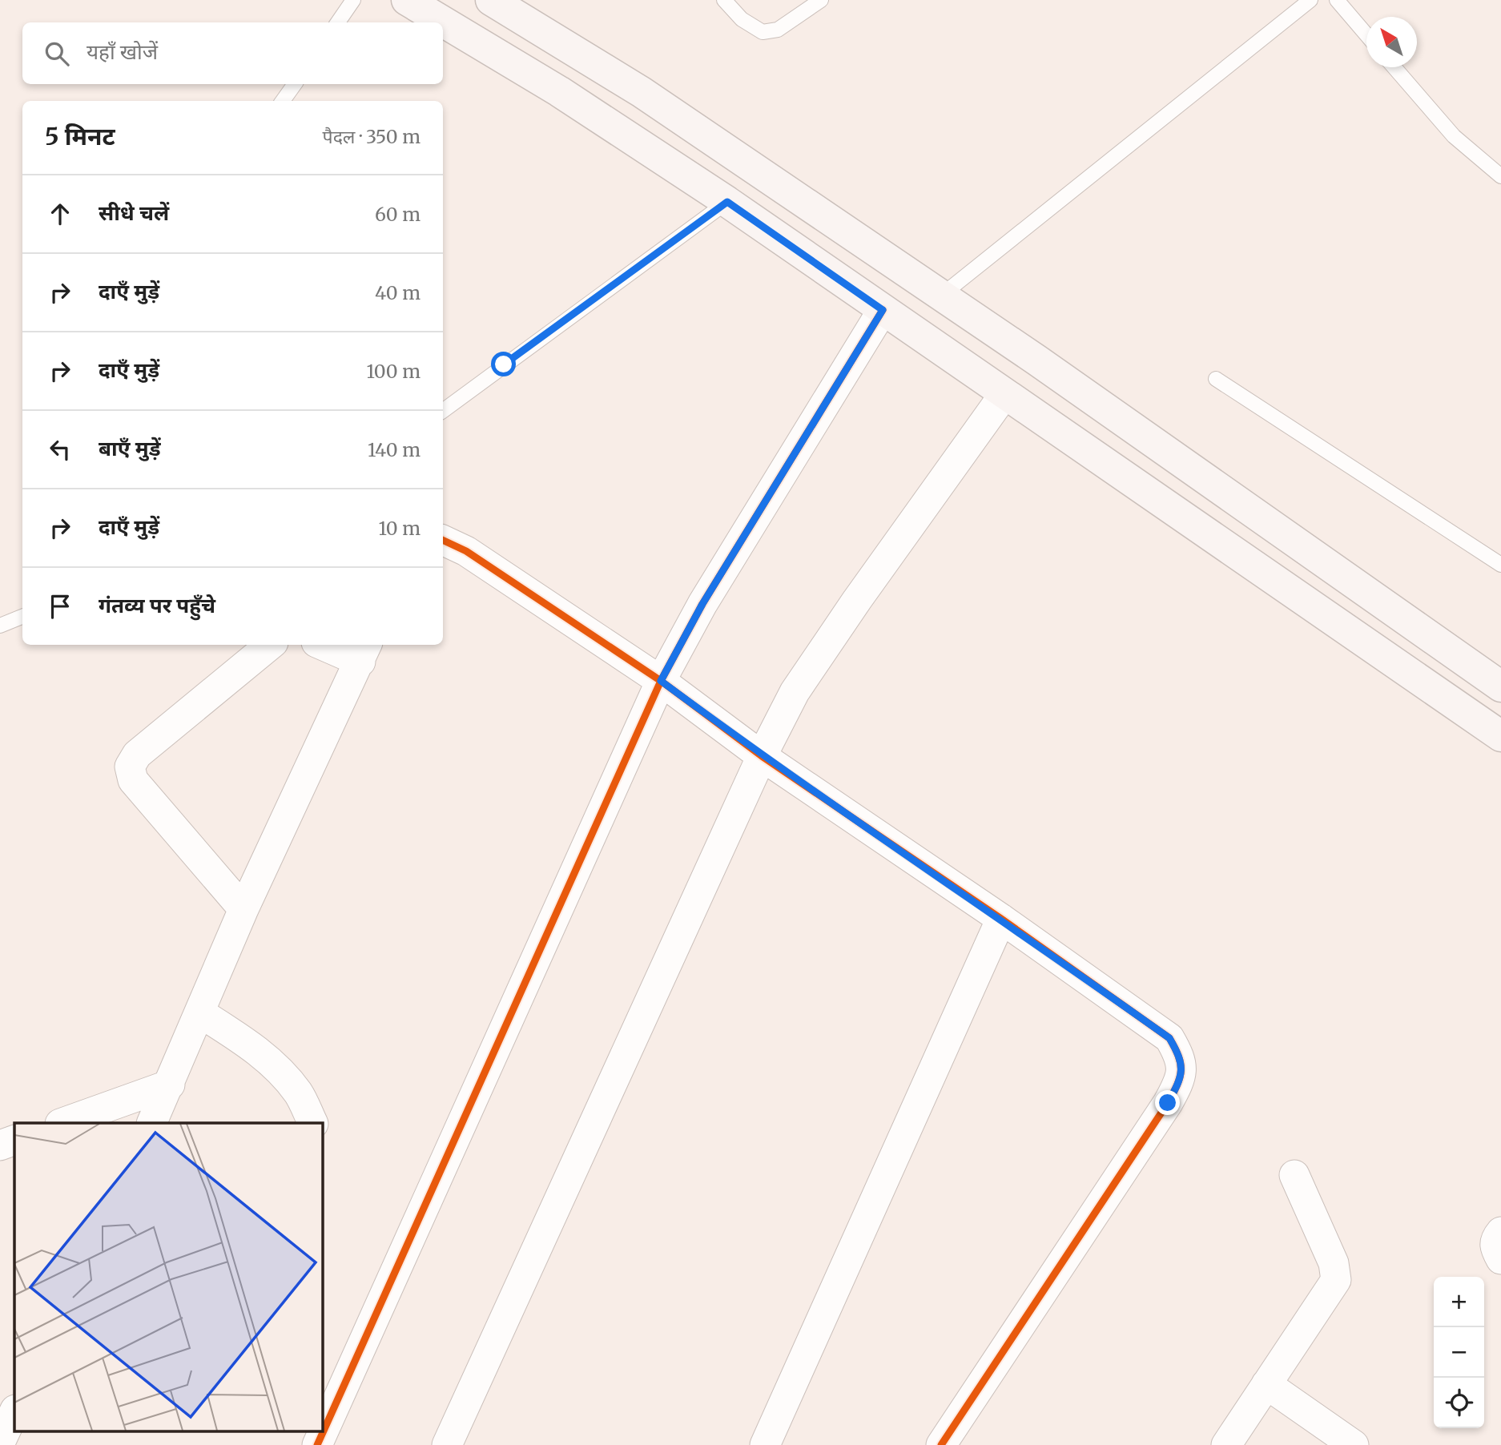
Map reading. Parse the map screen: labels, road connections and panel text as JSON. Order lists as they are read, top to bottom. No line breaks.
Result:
{"north":"top left","page":{"search":"यहाँ खोजें","heading":["5 मिनट","पैदल · 350 m"],"list":[["सीधे चलें","60 m"],["दाएँ मुड़ें","40 m"],["दाएँ मुड़ें","100 m"],["बाएँ मुड़ें","140 m"],["दाएँ मुड़ें","10 m"],"गंतव्य पर पहुँचे"],"map_buttons":["+","−"]}}
